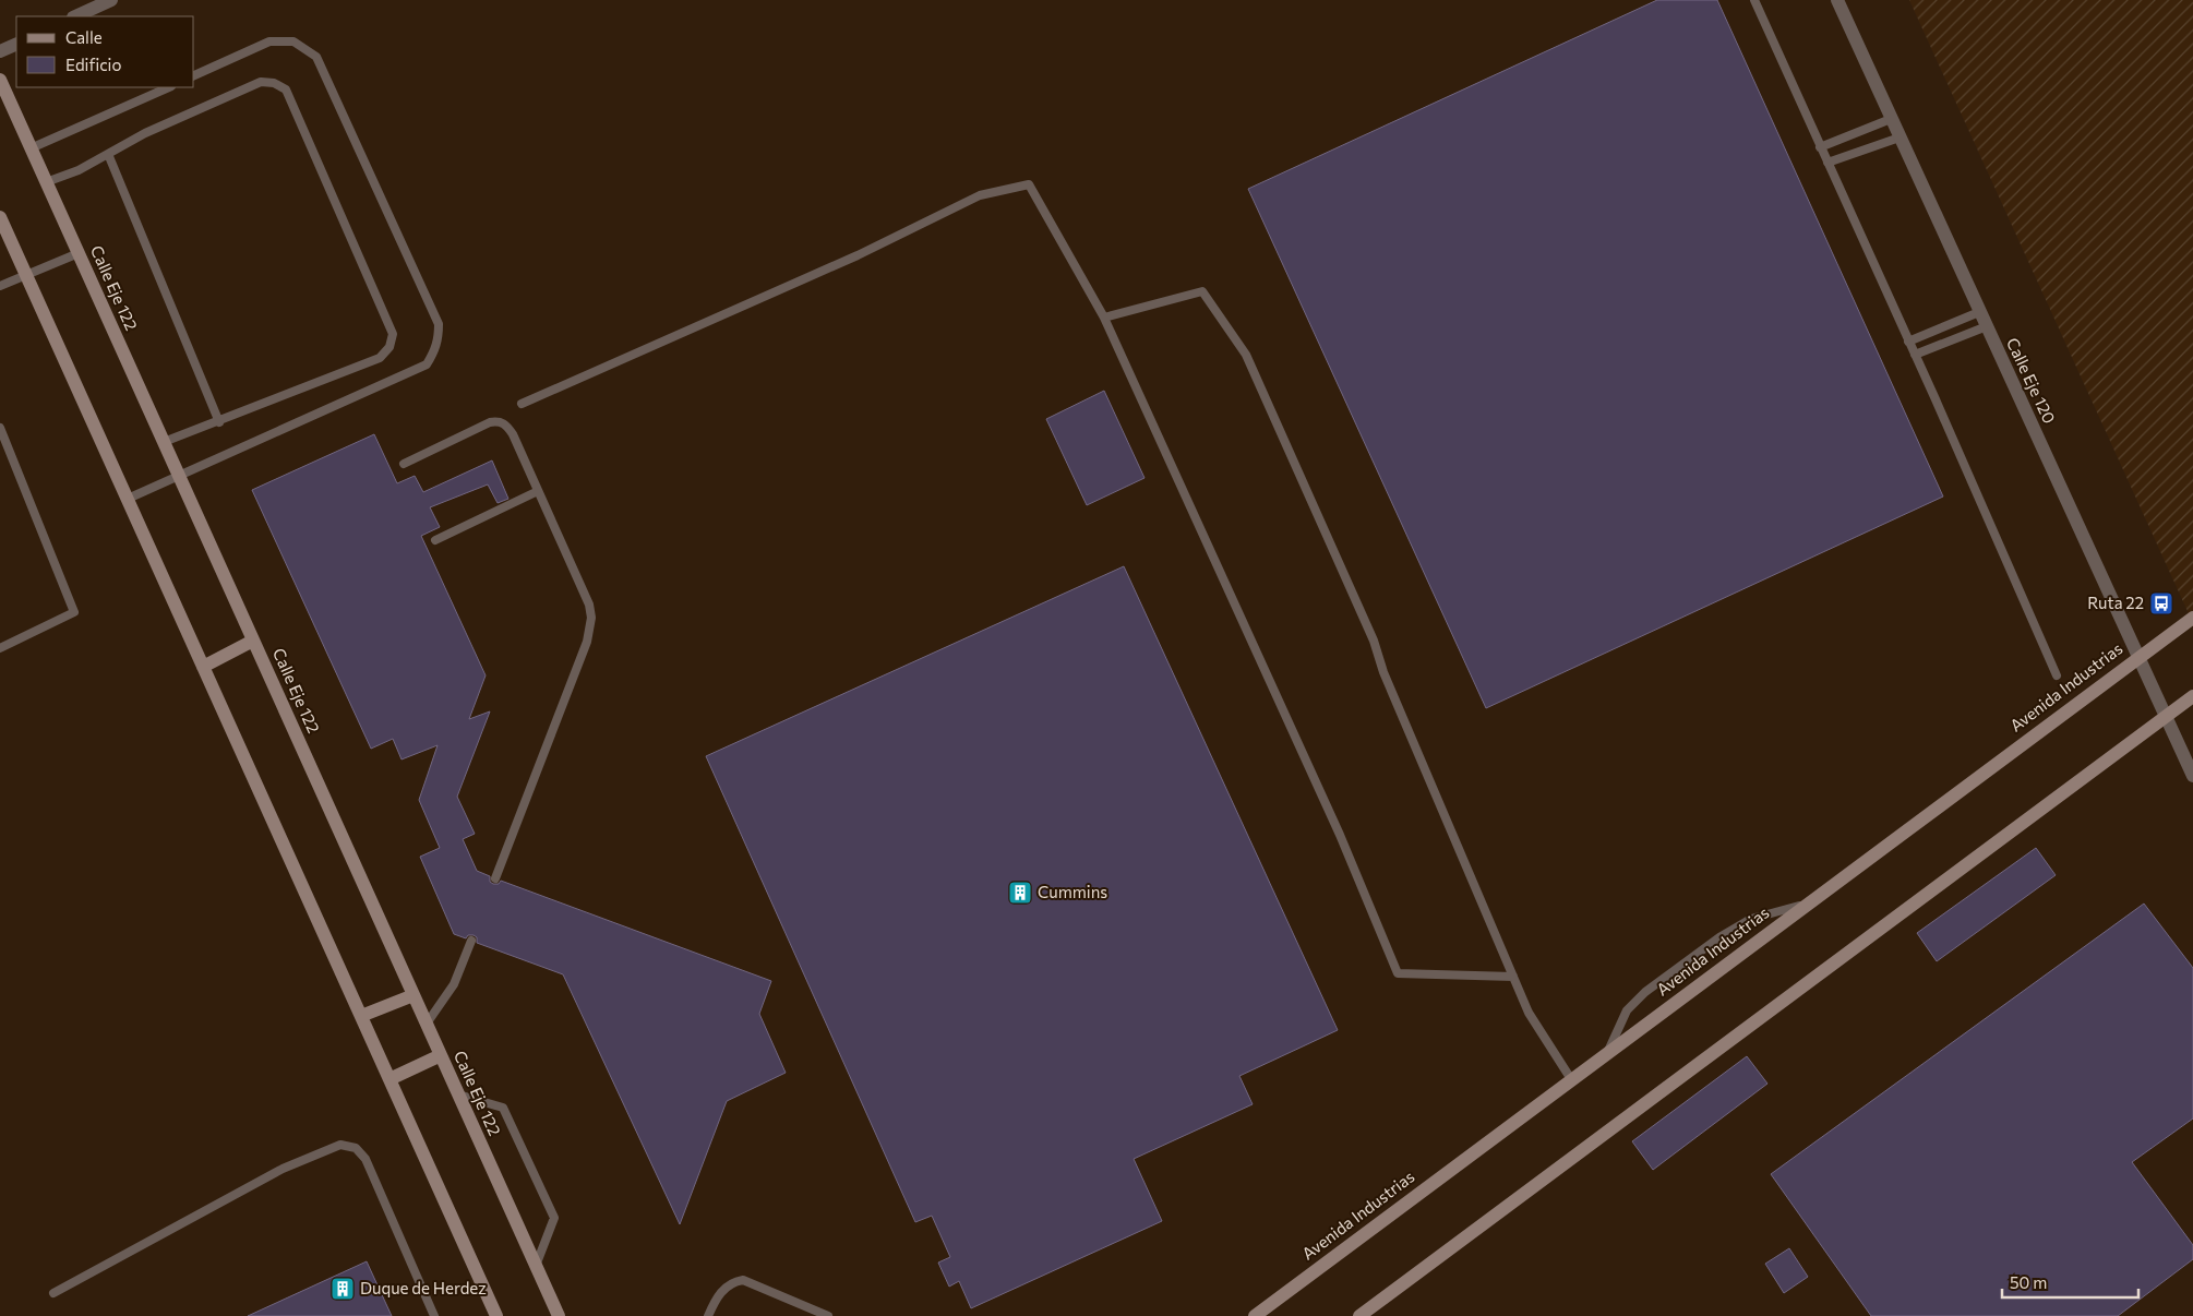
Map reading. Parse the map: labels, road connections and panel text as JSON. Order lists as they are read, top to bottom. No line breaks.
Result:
{"streets":{"main road":["Calle Eje 122","Avenida Industrias"],"street":["Calle Eje 120"]},"crossings":[["Calle Eje 120","Avenida Industrias"]],"places":{"bus stop":["Ruta 22"],"building":["Cummins","Duque de Herdez"]},"legend":["Calle","Edificio"],"scale_bar":"50 m"}
